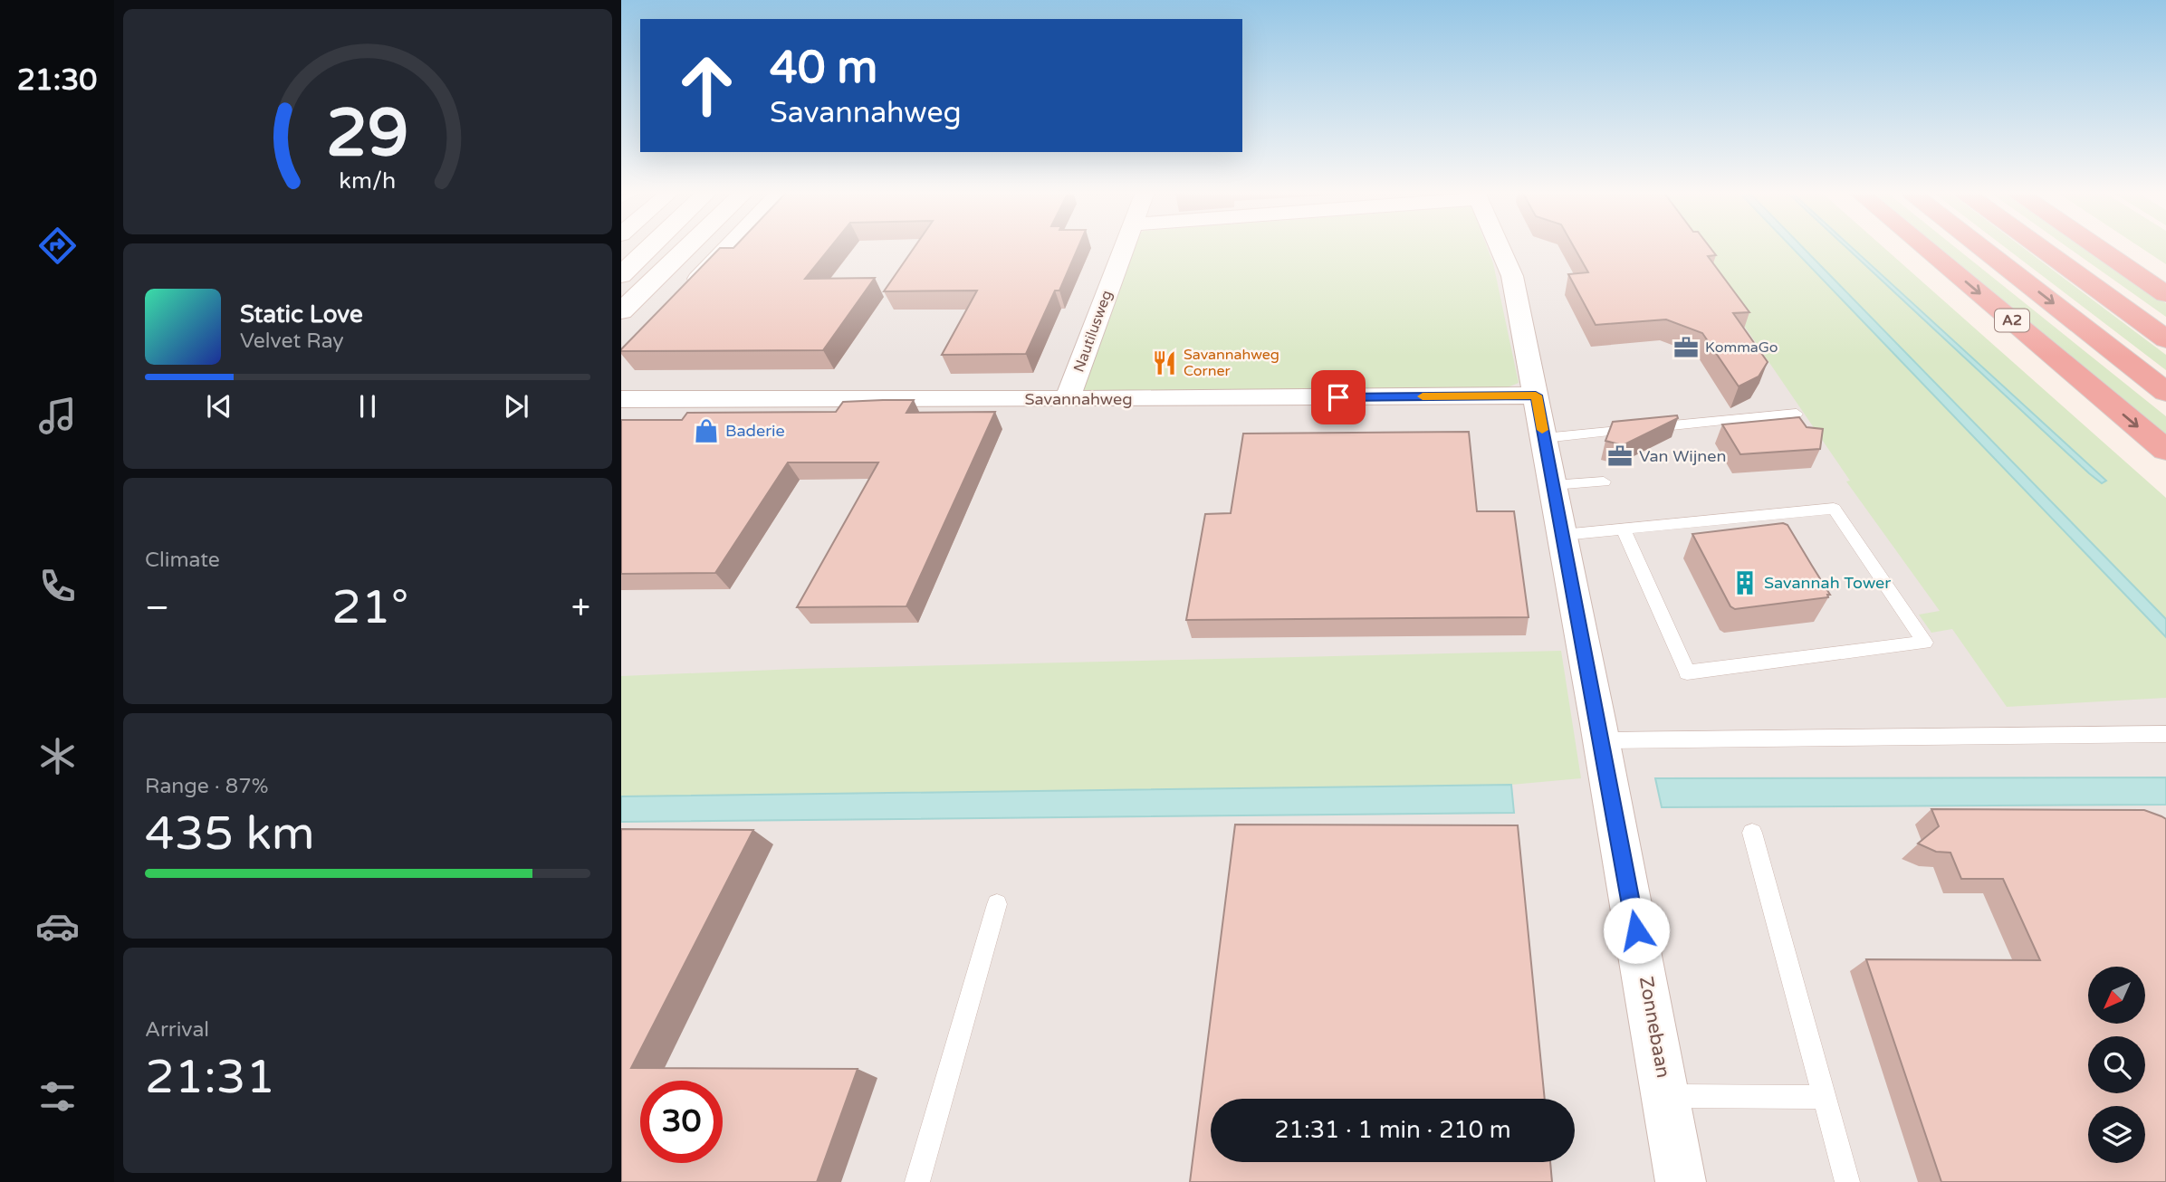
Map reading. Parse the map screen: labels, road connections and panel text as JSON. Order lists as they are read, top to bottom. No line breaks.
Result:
{"streets":{"highway":["A2"],"street":["Nautilusweg","Savannahweg","Zonnebaan"]},"crossings":[["Nautilusweg","Savannahweg"]],"places":{"office":["KommaGo","Van Wijnen"],"restaurant":["Savannahweg Corner"],"shop":["Baderie"],"building":["Savannah Tower"]},"north":"bottom left","page":{"tabs":"21:30","turn":["40 m","Savannahweg"],"song":["Static Love","Velvet Ray"],"tile":["Climate",["Range · 87%","435 km"],["Arrival","21:31"]],"heat":["−","21°","+"],"limit":"30","trip":"21:31 · 1 min · 210 m","gauge":["29","km/h"]}}
